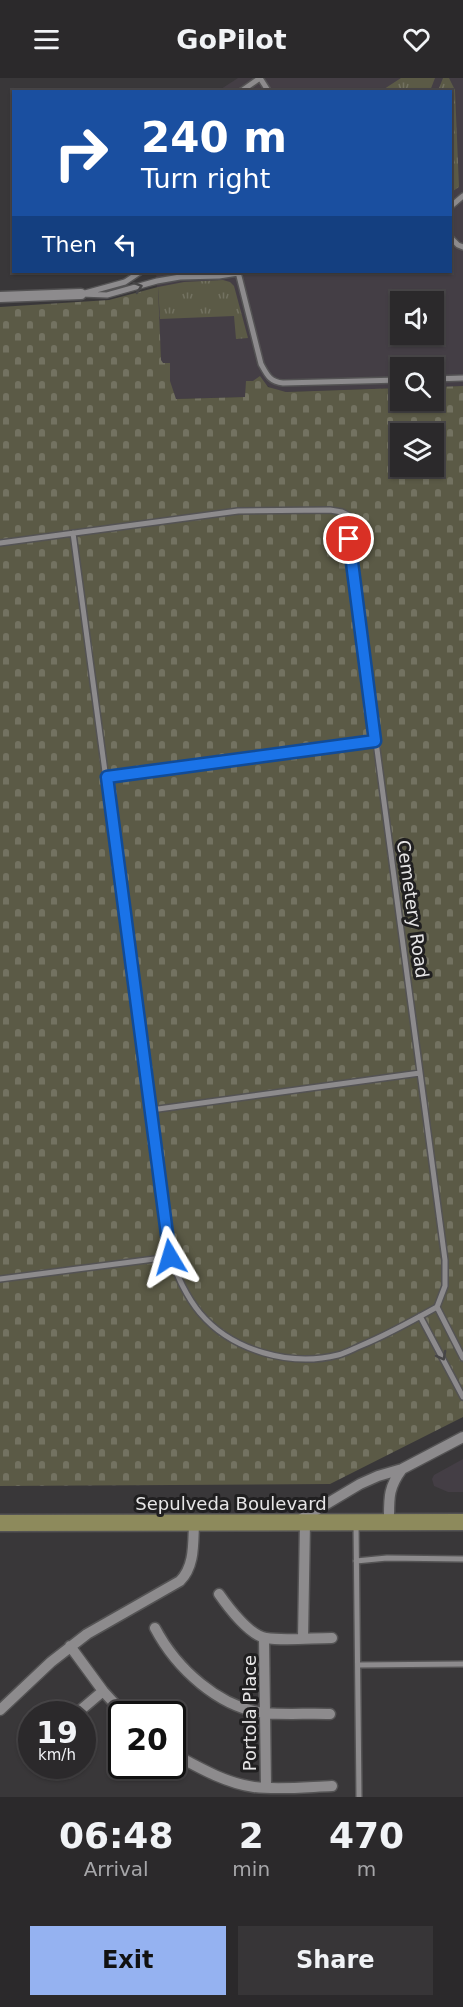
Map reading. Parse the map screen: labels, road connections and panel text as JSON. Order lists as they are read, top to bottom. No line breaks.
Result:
{"streets":{"main road":["Sepulveda Boulevard"],"street":["Portola Place"],"lane":["Cemetery Road"]},"page":{"header":"GoPilot","turn":["240 m","Turn right"],"then":"Then","speed":"19 km/h","limit":"20","eta":["06:48","Arrival","2","min","470","m"],"buttons":["Exit","Share"]}}
